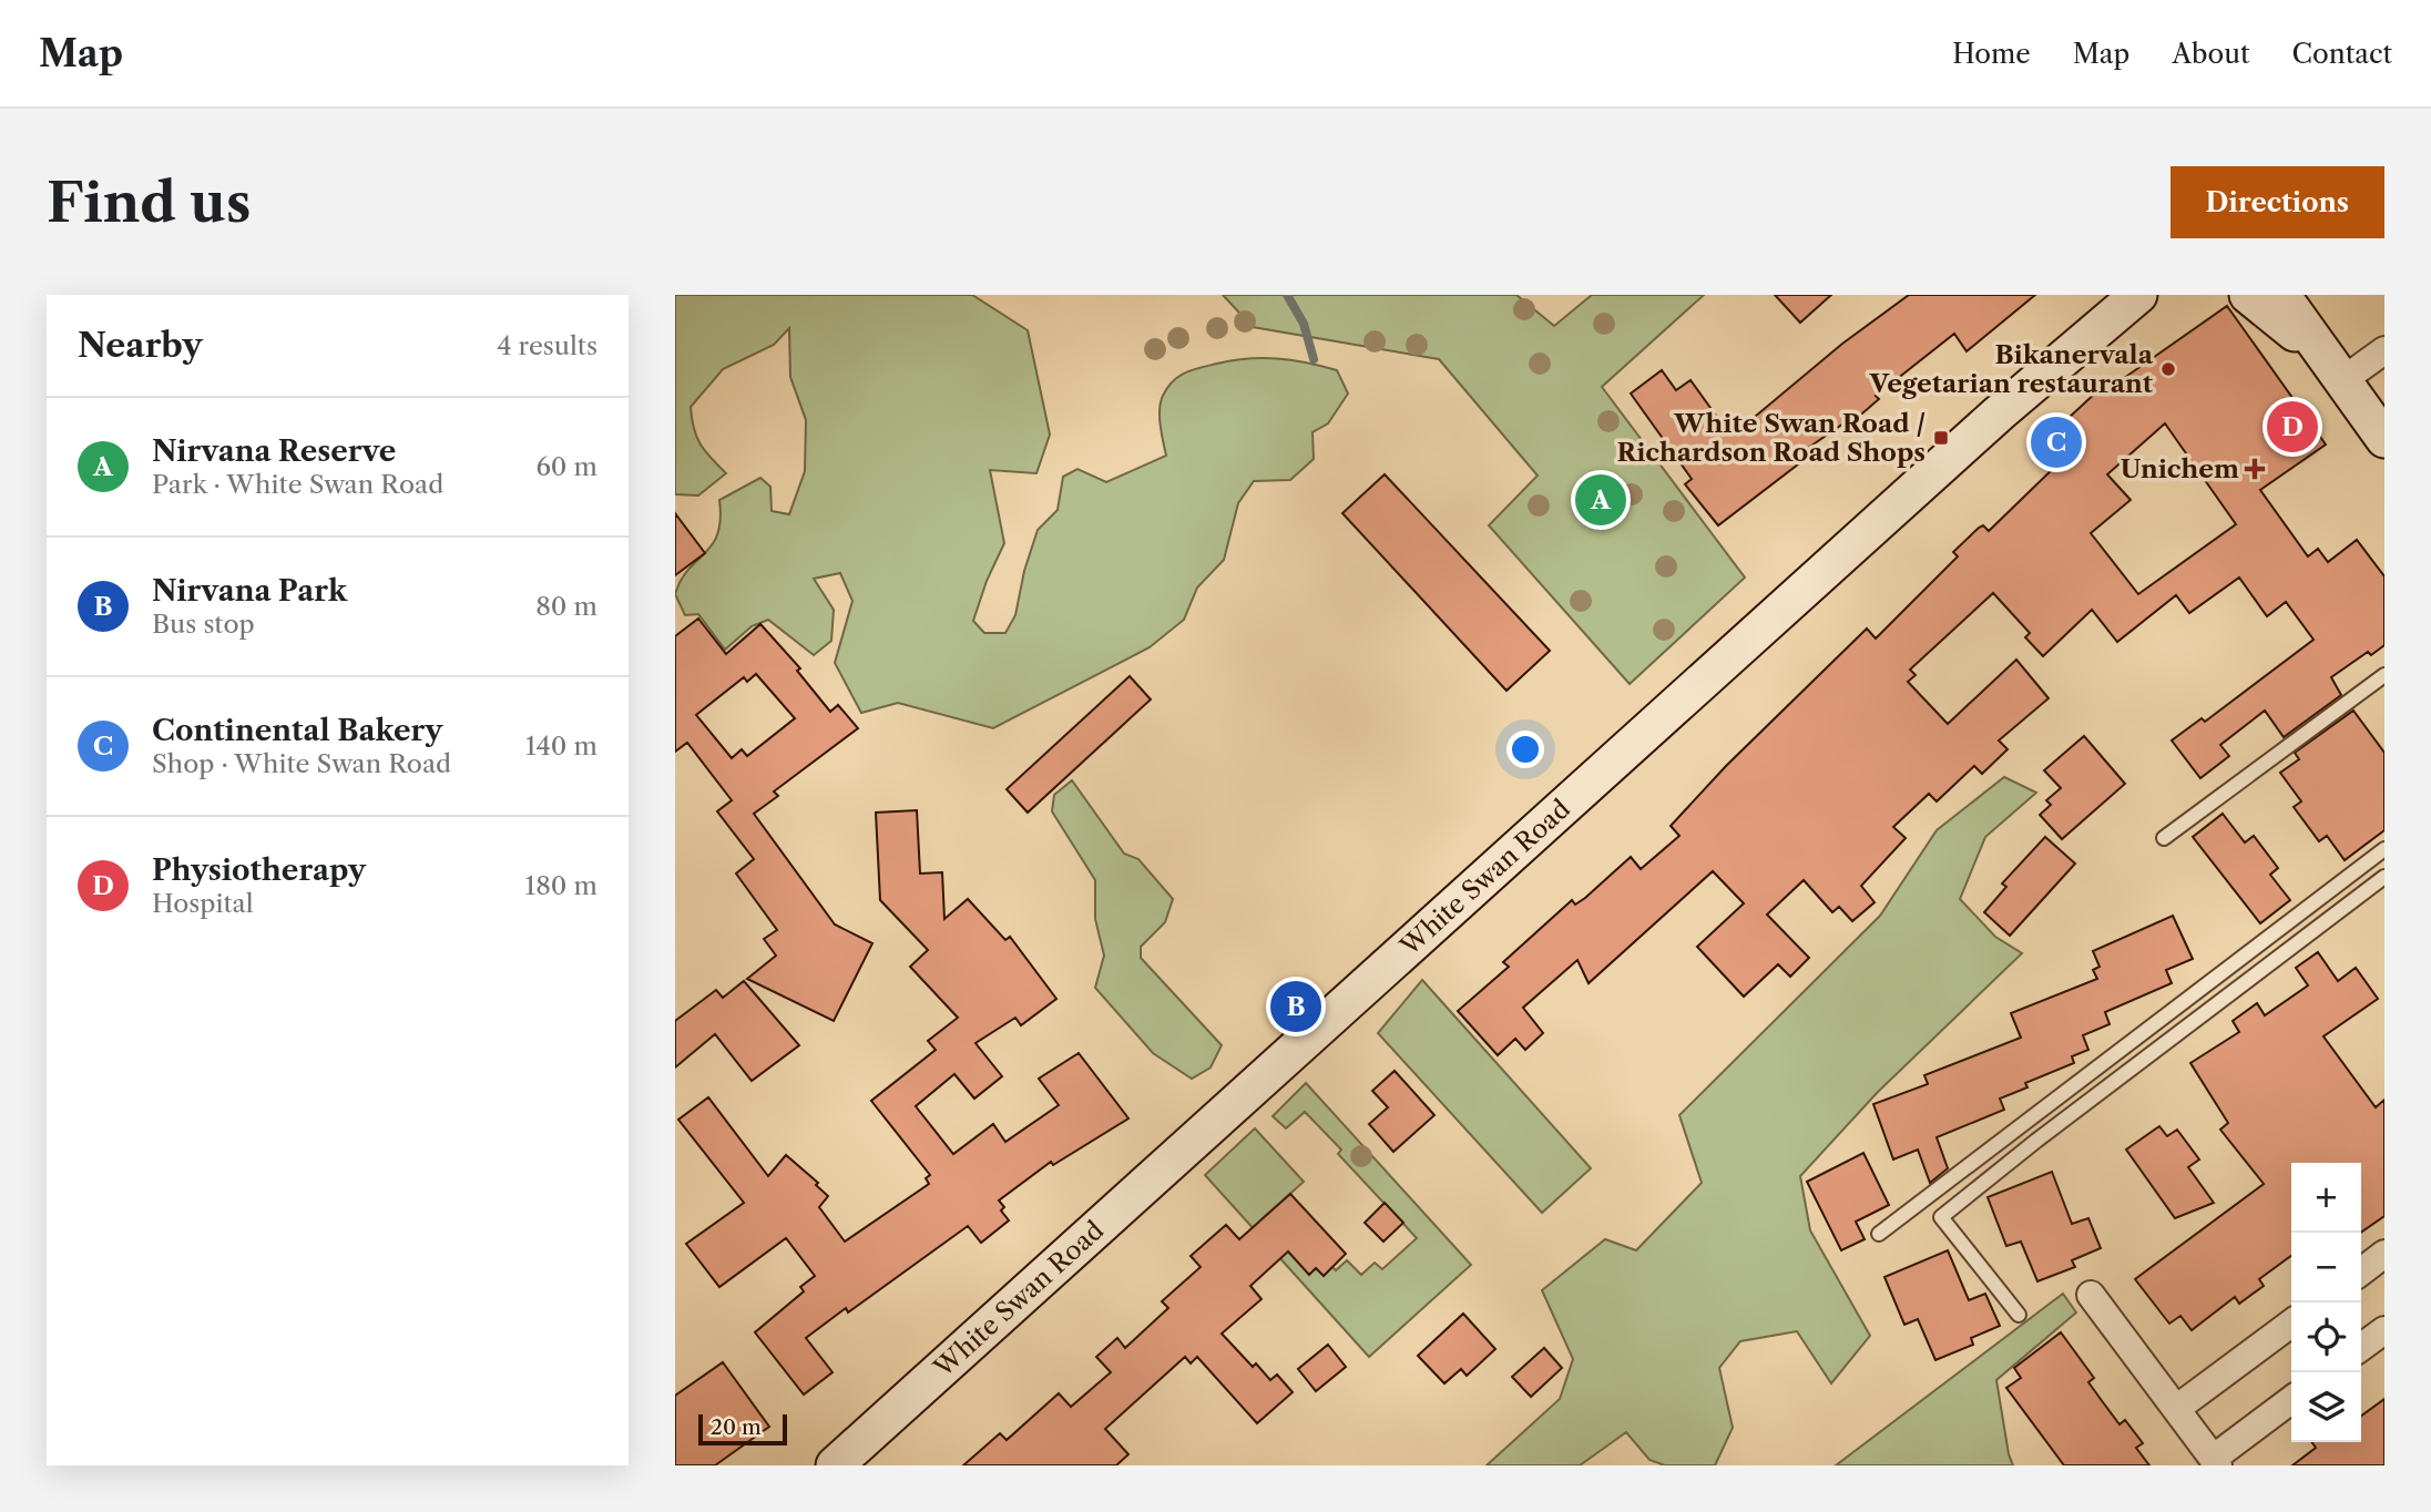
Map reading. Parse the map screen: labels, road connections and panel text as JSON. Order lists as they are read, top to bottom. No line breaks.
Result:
{"streets":{"main road":["White Swan Road"]},"places":{"other":["Bikanervala Vegetarian restaurant"],"transit":["White Swan Road / Richardson Road Shops"],"health":["Unichem"]},"scale_bar":"20 m","page":{"header":"Map","nav":["Home","Map","About","Contact"],"buttons":"Directions","title":"Find us","heading":["Nearby","4 results"],"list":[{"mark":"A","name":"Nirvana Reserve","note":"Park · White Swan Road","value":"60 m"},{"mark":"B","name":"Nirvana Park","note":"Bus stop","value":"80 m"},{"mark":"C","name":"Continental Bakery","note":"Shop · White Swan Road","value":"140 m"},{"mark":"D","name":"Physiotherapy","note":"Hospital","value":"180 m"}],"pins":["D","C","A","B"],"map_buttons":["+","−"],"scale":"20 m"}}
